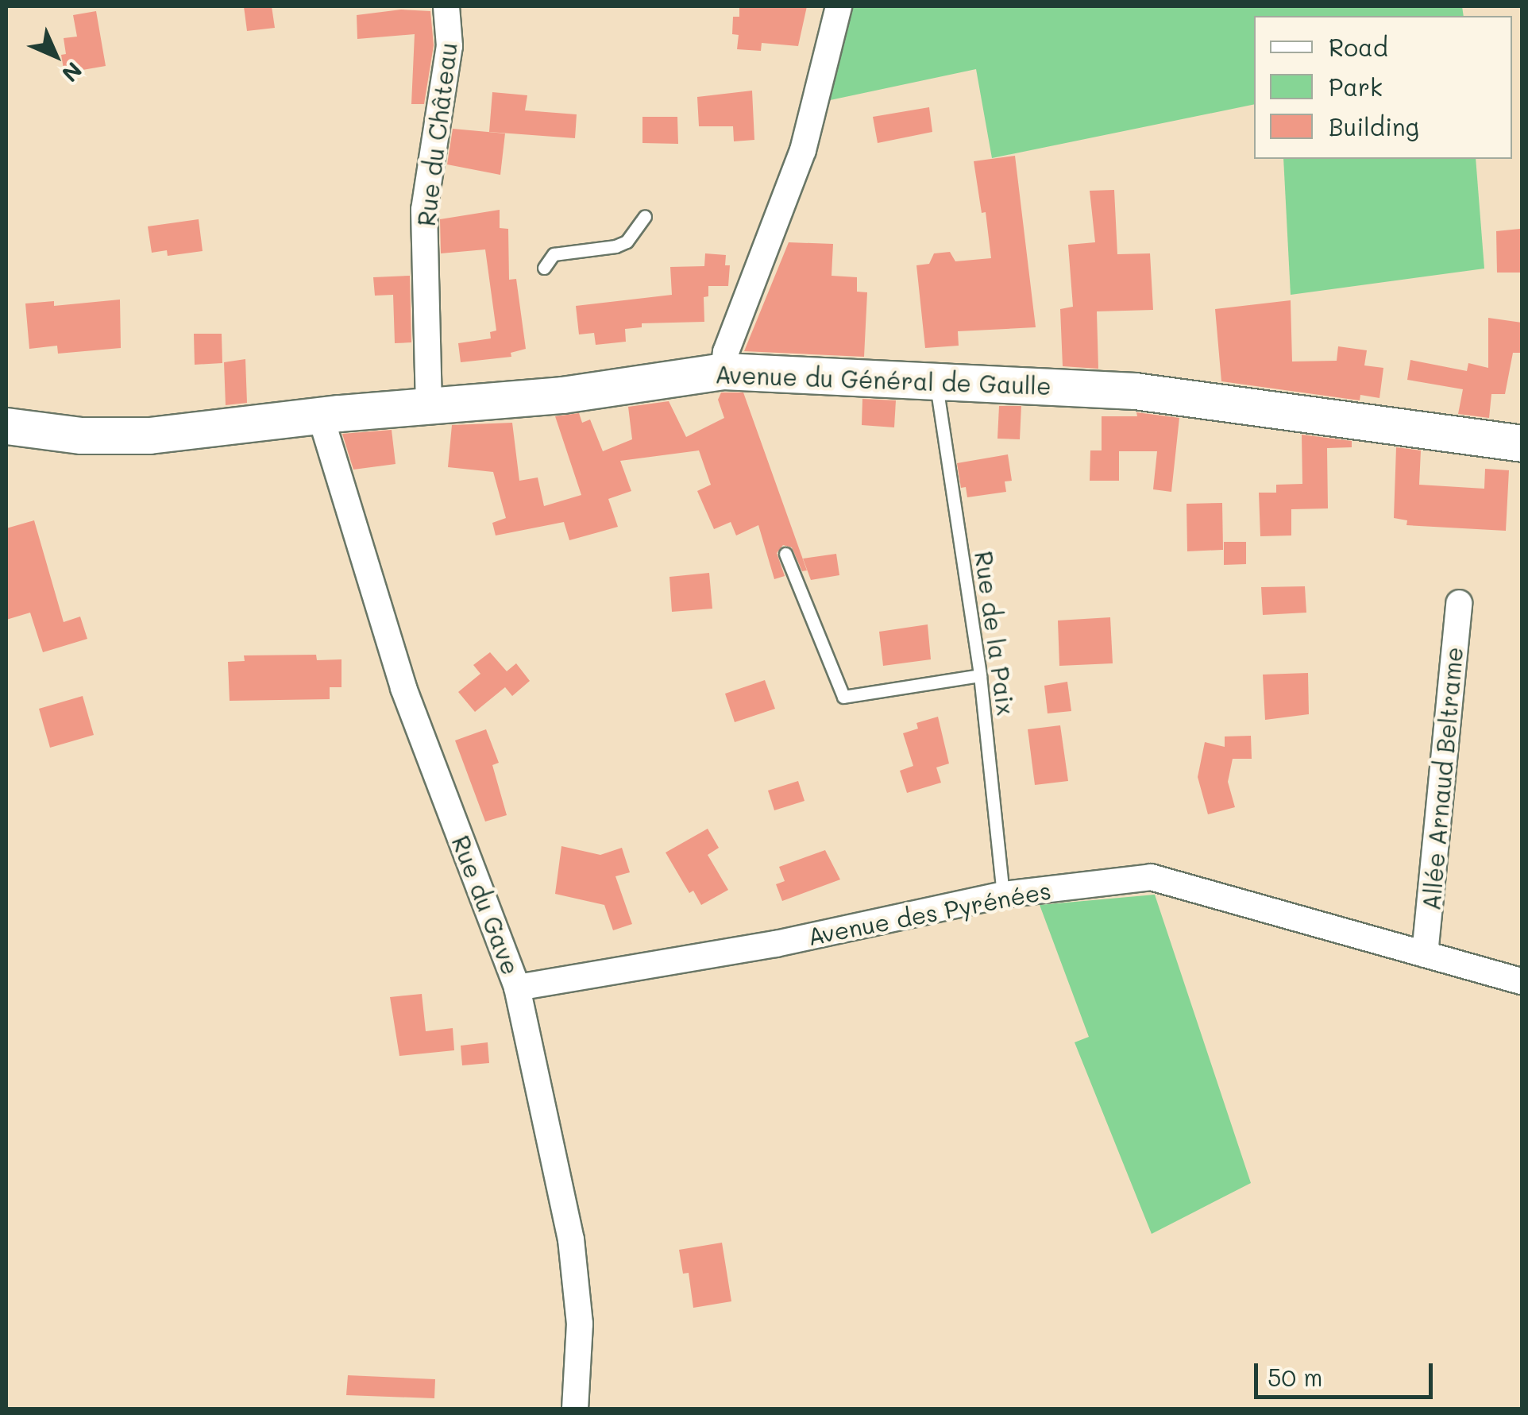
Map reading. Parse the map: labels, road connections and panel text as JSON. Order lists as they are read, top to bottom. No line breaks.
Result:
{"streets":{"main road":["Avenue du Général de Gaulle"],"street":["Rue du Château","Allée Arnaud Beltrame","Rue du Gave","Avenue des Pyrénées"],"lane":["Rue de la Paix"]},"crossings":[["Rue du Château","Avenue du Général de Gaulle"],["Avenue du Général de Gaulle","Rue de la Paix"],["Avenue du Général de Gaulle","Rue du Gave"],["Rue de la Paix","Avenue des Pyrénées"],["Allée Arnaud Beltrame","Avenue des Pyrénées"],["Rue du Gave","Avenue des Pyrénées"]],"legend":["Road","Park","Building"],"scale_bar":"50 m","north":"bottom right"}
